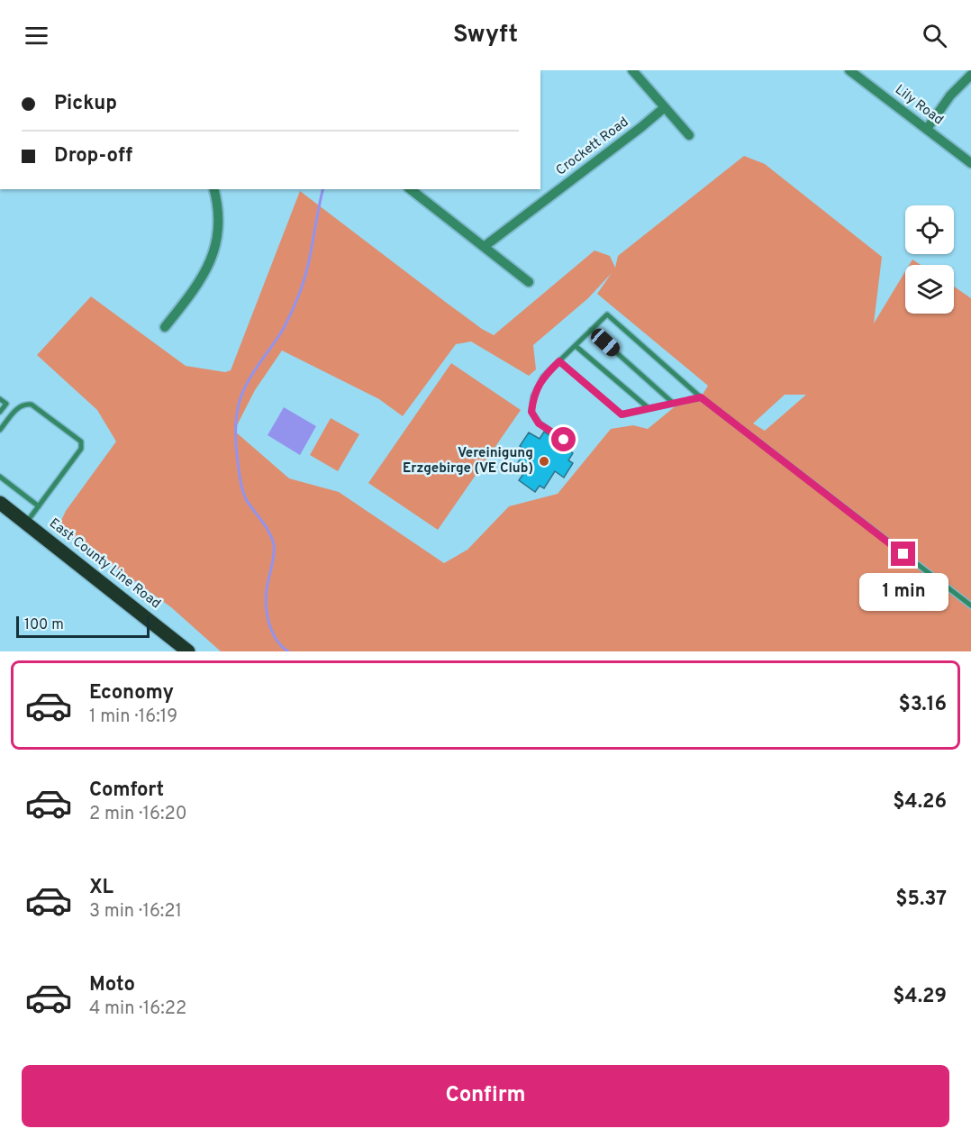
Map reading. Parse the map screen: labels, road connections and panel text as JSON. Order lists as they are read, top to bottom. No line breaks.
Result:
{"streets":{"main road":["East County Line Road"],"street":["Lily Road","Crockett Road"]},"places":["Vereinigung Erzgebirge (VE Club)"],"scale_bar":"100 m","page":{"header":"Swyft","banner":["Pickup","Drop-off"],"bubble":"1 min","scale":"100 m","list":[{"name":"Economy","note":"1 min · 16:19","value":"$3.16"},{"name":"Comfort","note":"2 min · 16:20","value":"$4.26"},{"name":"XL","note":"3 min · 16:21","value":"$5.37"},{"name":"Moto","note":"4 min · 16:22","value":"$4.29"}],"buttons":"Confirm"}}
